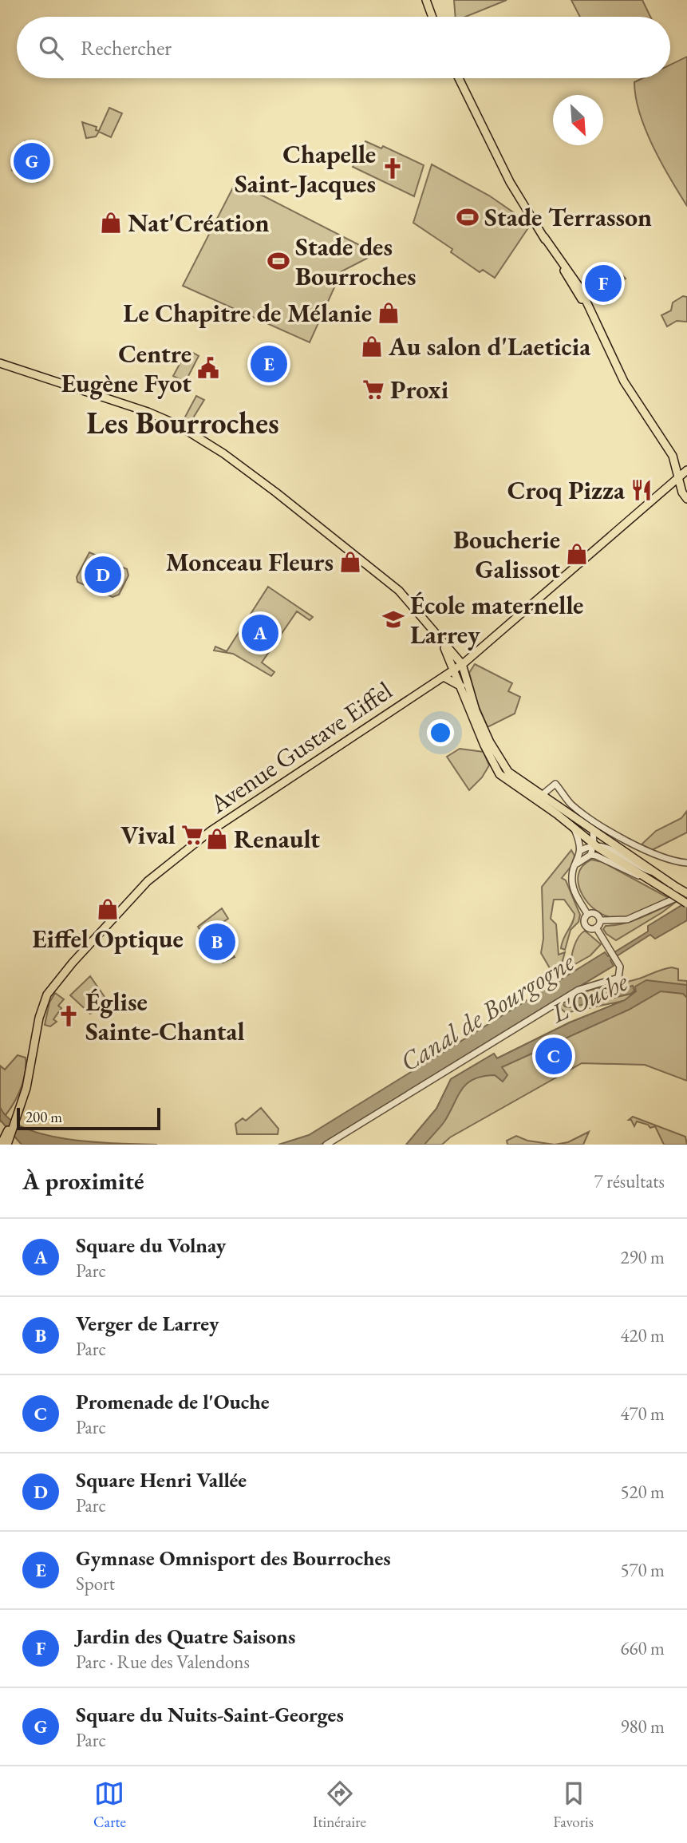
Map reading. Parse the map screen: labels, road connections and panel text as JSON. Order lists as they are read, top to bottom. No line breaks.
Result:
{"streets":{"main road":["Avenue Gustave Eiffel"]},"districts":["Les Bourroches"],"water":["L'Ouche","Canal de Bourgogne"],"places":{"church":["Chapelle Saint-Jacques","Église Sainte-Chantal"],"sports":["Stade Terrasson","Stade des Bourroches"],"shop":["Nat'Création","Le Chapitre de Mélanie","Au salon d'Laeticia","Boucherie Galissot","Monceau Fleurs","Renault","Eiffel Optique"],"public building":["Centre Eugène Fyot"],"supermarket":["Proxi","Vival"],"restaurant":["Croq Pizza"],"school or university":["École maternelle Larrey"]},"scale_bar":"200 m","north":"bottom right","page":{"search":"Rechercher","pins":["G","F","E","D","A","B","C"],"scale":"200 m","heading":["À proximité","7 résultats"],"list":[{"mark":"A","name":"Square du Volnay","note":"Parc","value":"290 m"},{"mark":"B","name":"Verger de Larrey","note":"Parc","value":"420 m"},{"mark":"C","name":"Promenade de l'Ouche","note":"Parc","value":"470 m"},{"mark":"D","name":"Square Henri Vallée","note":"Parc","value":"520 m"},{"mark":"E","name":"Gymnase Omnisport des Bourroches","note":"Sport","value":"570 m"},{"mark":"F","name":"Jardin des Quatre Saisons","note":"Parc · Rue des Valendons","value":"660 m"},{"mark":"G","name":"Square du Nuits-Saint-Georges","note":"Parc","value":"980 m"}],"nav":["Carte","Itinéraire","Favoris"]}}
